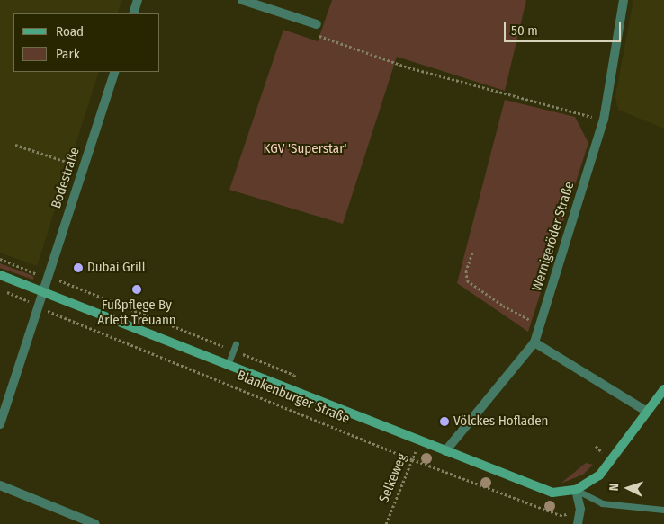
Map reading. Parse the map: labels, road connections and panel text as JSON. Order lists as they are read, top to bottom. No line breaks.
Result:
{"streets":{"street":["Bodestraße","Wernigeröder Straße","Blankenburger Straße"],"path":["Selkeweg"]},"crossings":[["Bodestraße","Blankenburger Straße"],["Wernigeröder Straße","Blankenburger Straße"],["Blankenburger Straße","Selkeweg"]],"parks":["KGV 'Superstar'"],"places":["Dubai Grill","Fußpflege By Arlett Treuann","Völckes Hofladen"],"legend":["Road","Park"],"scale_bar":"50 m","north":"left"}
